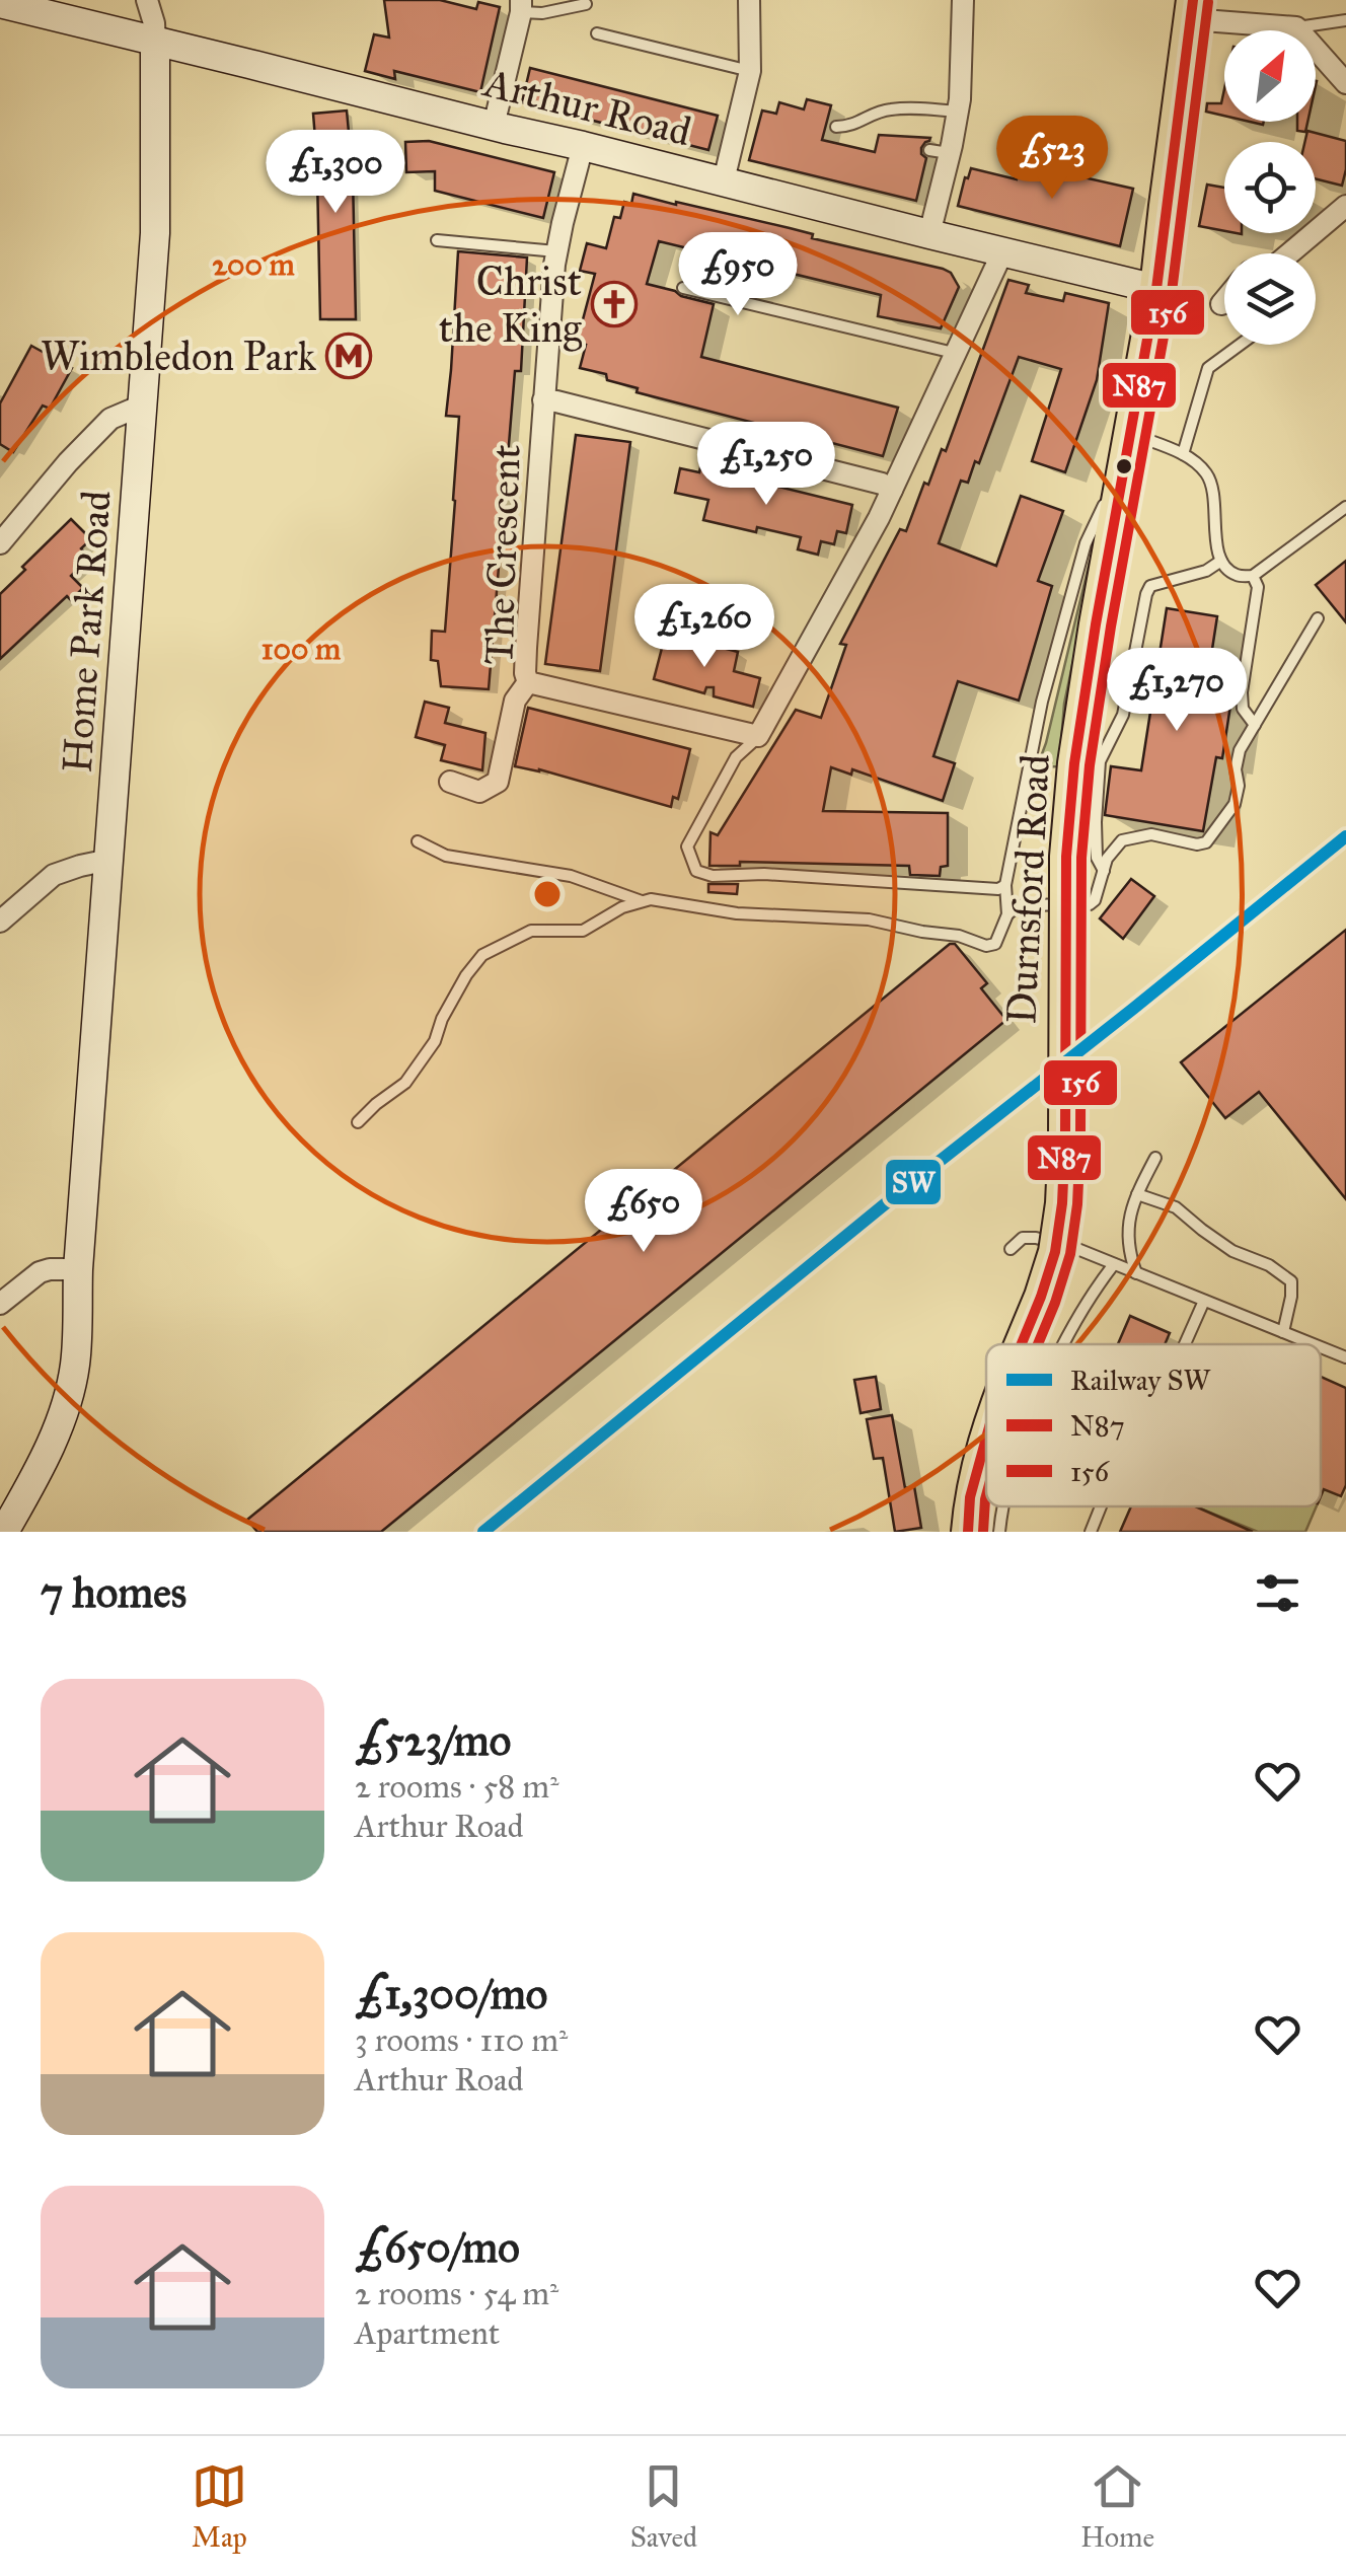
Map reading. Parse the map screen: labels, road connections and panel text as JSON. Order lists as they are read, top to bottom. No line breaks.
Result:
{"streets":{"main road":["Durnsford Road"],"street":["Arthur Road","The Crescent","Home Park Road"]},"crossings":[["Arthur Road","The Crescent"],["Arthur Road","Home Park Road"],["Arthur Road","Durnsford Road"]],"places":{"church":["Christ the King"],"metro station":["Wimbledon Park"]},"lines":["transit line N87","transit line 156","rail line SW"],"legend":["Railway SW","N87","156"],"north":"top right","page":{"price":["£523","£1,300","£950","£1,250","£1,260","£1,270","£650"],"heading":"7 homes","list":[{"name":"£523/mo","note":"2 rooms · 58 m² · Arthur Road"},{"name":"£1,300/mo","note":"3 rooms · 110 m² · Arthur Road"},{"name":"£650/mo","note":"2 rooms · 54 m² · Apartment"}],"tabs":["Map","Saved","Home"]},"rings":["200 m","100 m"]}
